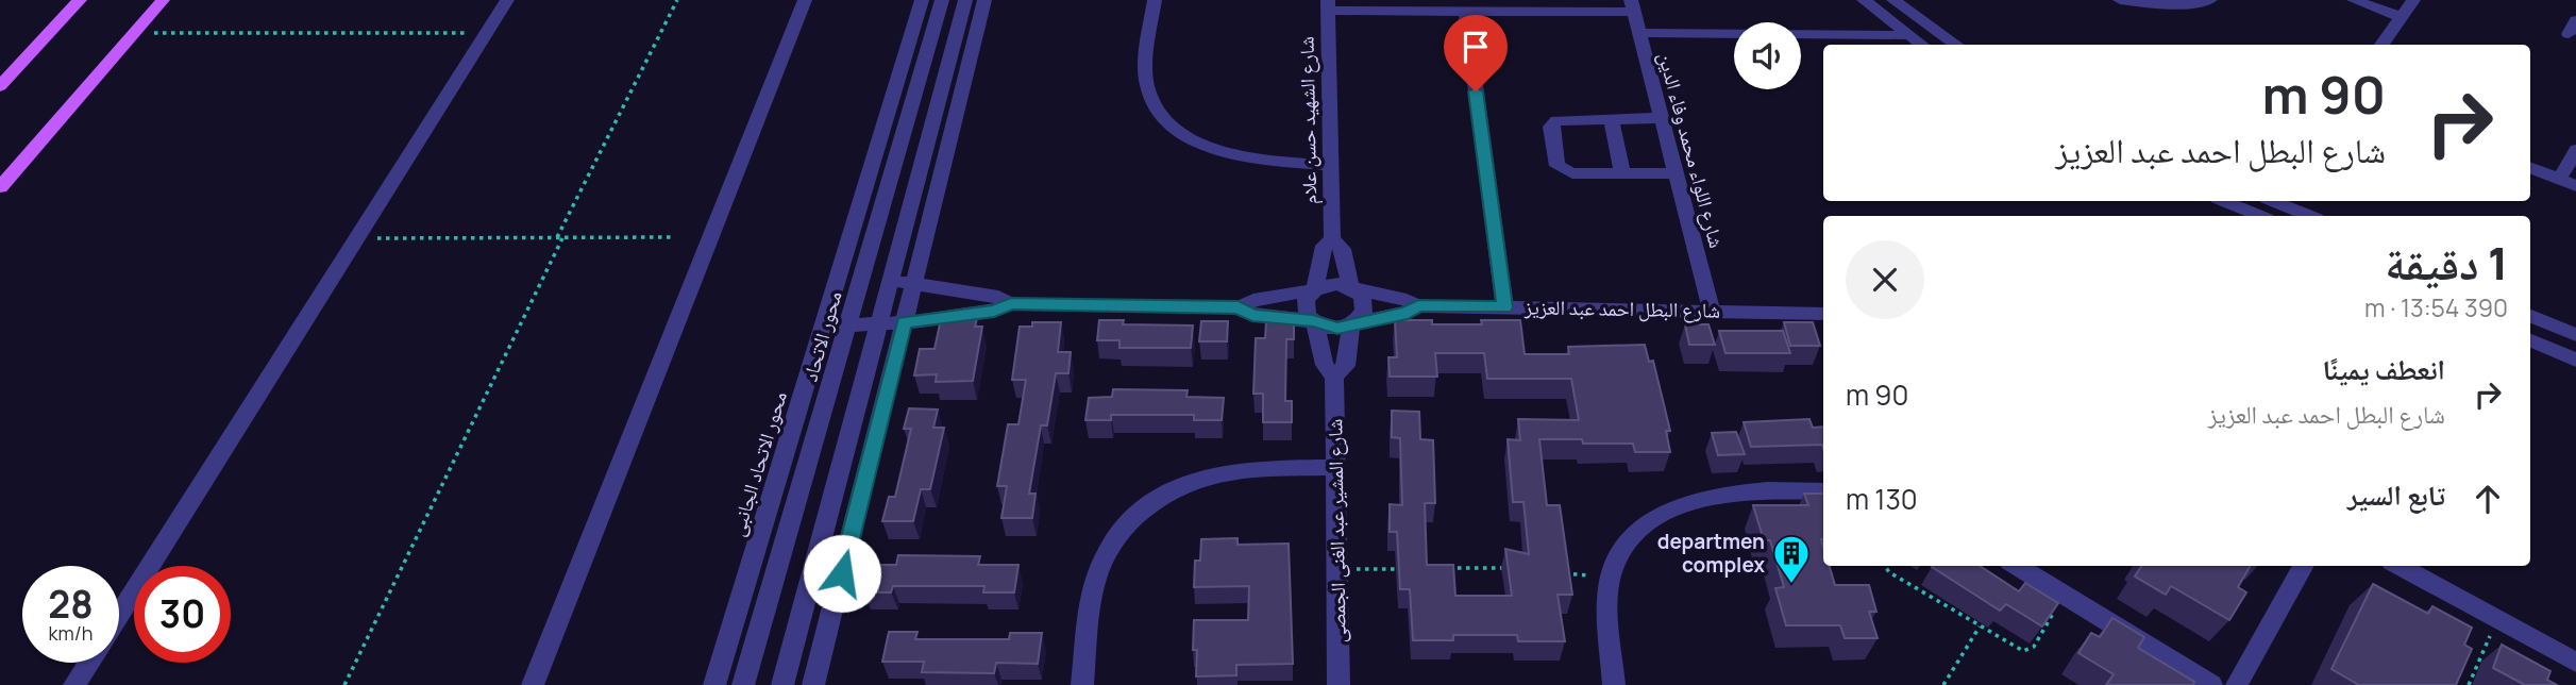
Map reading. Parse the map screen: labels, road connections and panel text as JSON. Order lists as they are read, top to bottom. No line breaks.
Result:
{"streets":{"street":["شارع الشهيد حسن علام","شارع اللواء محمد وفاء الدين","شارع البطل احمد عبد العزيز","محور الاتحاد","محور الاتحاد الجانبى","شارع المشير عبد الغنى الجمصى"]},"crossings":[["شارع الشهيد حسن علام","شارع البطل احمد عبد العزيز"],["شارع الشهيد حسن علام","شارع المشير عبد الغنى الجمصى"],["شارع اللواء محمد وفاء الدين","شارع البطل احمد عبد العزيز"],["شارع البطل احمد عبد العزيز","شارع المشير عبد الغنى الجمصى"]],"places":{"building":["departmen complex"]},"page":{"turn":["90 m","شارع البطل احمد عبد العزيز"],"heading":["1 دقيقة","390 m · 13:54"],"list":[{"name":"انعطف يمينًا","note":"شارع البطل احمد عبد العزيز","value":"90 m"},{"name":"تابع السير","value":"130 m"}],"speed":"28 km/h","limit":"30"}}
